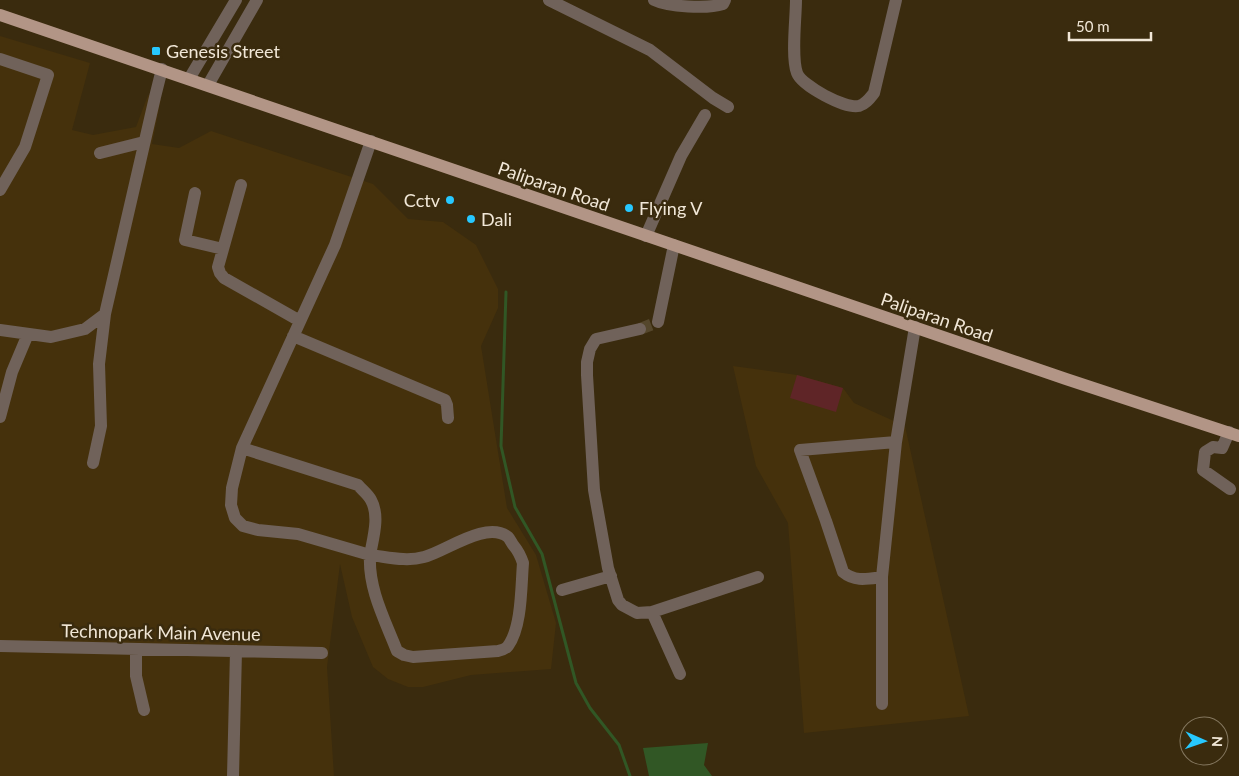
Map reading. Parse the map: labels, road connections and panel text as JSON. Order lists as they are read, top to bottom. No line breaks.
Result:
{"streets":{"main road":["Paliparan Road"],"street":["Technopark Main Avenue"]},"places":{"transit":["Genesis Street"],"other":["Cctv","Flying V","Dali"]},"scale_bar":"50 m","north":"right"}
